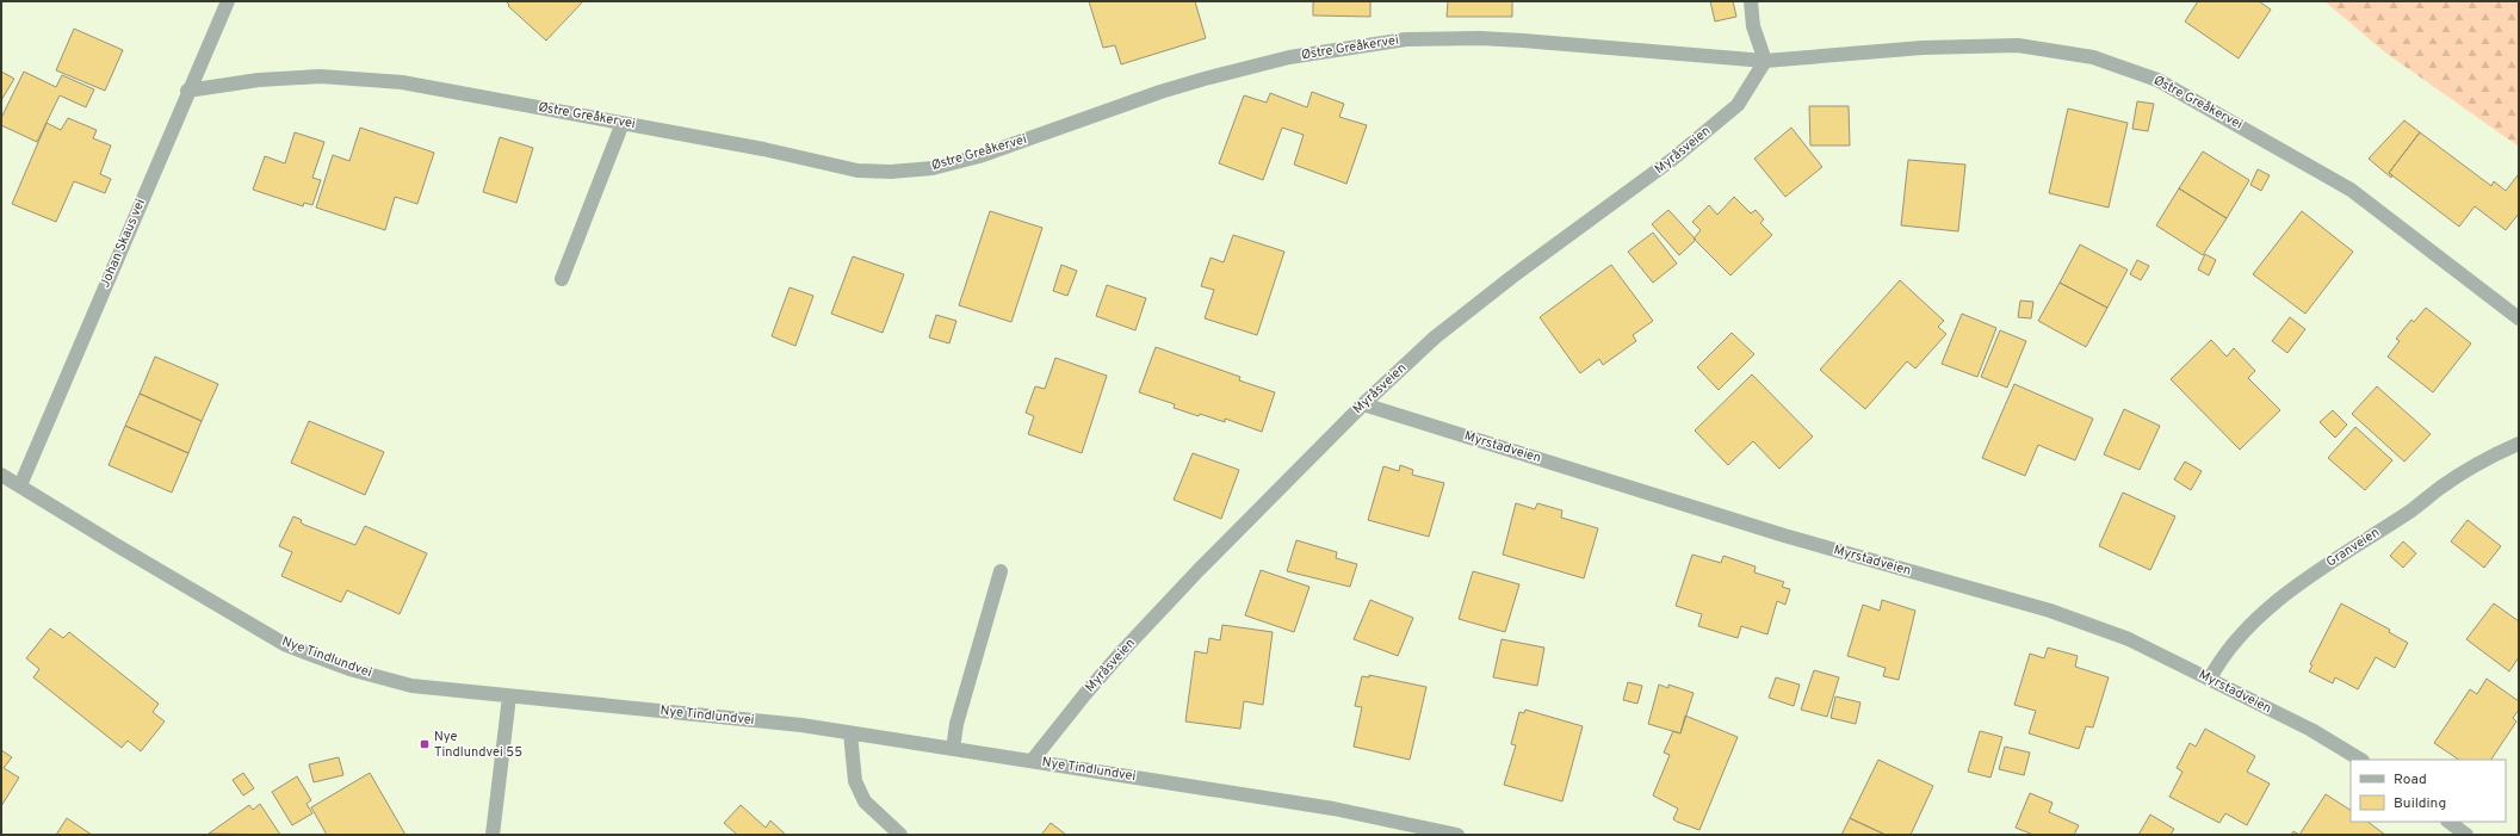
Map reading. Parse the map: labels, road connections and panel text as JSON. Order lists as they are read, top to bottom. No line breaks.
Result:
{"streets":{"street":["Østre Greåkervei","Myråsveien","Johan Skaus vei","Myrstadveien","Granveien","Nye Tindlundvei"]},"crossings":[["Østre Greåkervei","Myråsveien"],["Østre Greåkervei","Johan Skaus vei"],["Myråsveien","Myrstadveien"],["Myråsveien","Nye Tindlundvei"],["Johan Skaus vei","Nye Tindlundvei"],["Myrstadveien","Granveien"]],"places":{"transit":["Nye Tindlundvei 55"]},"legend":["Road","Building"]}
